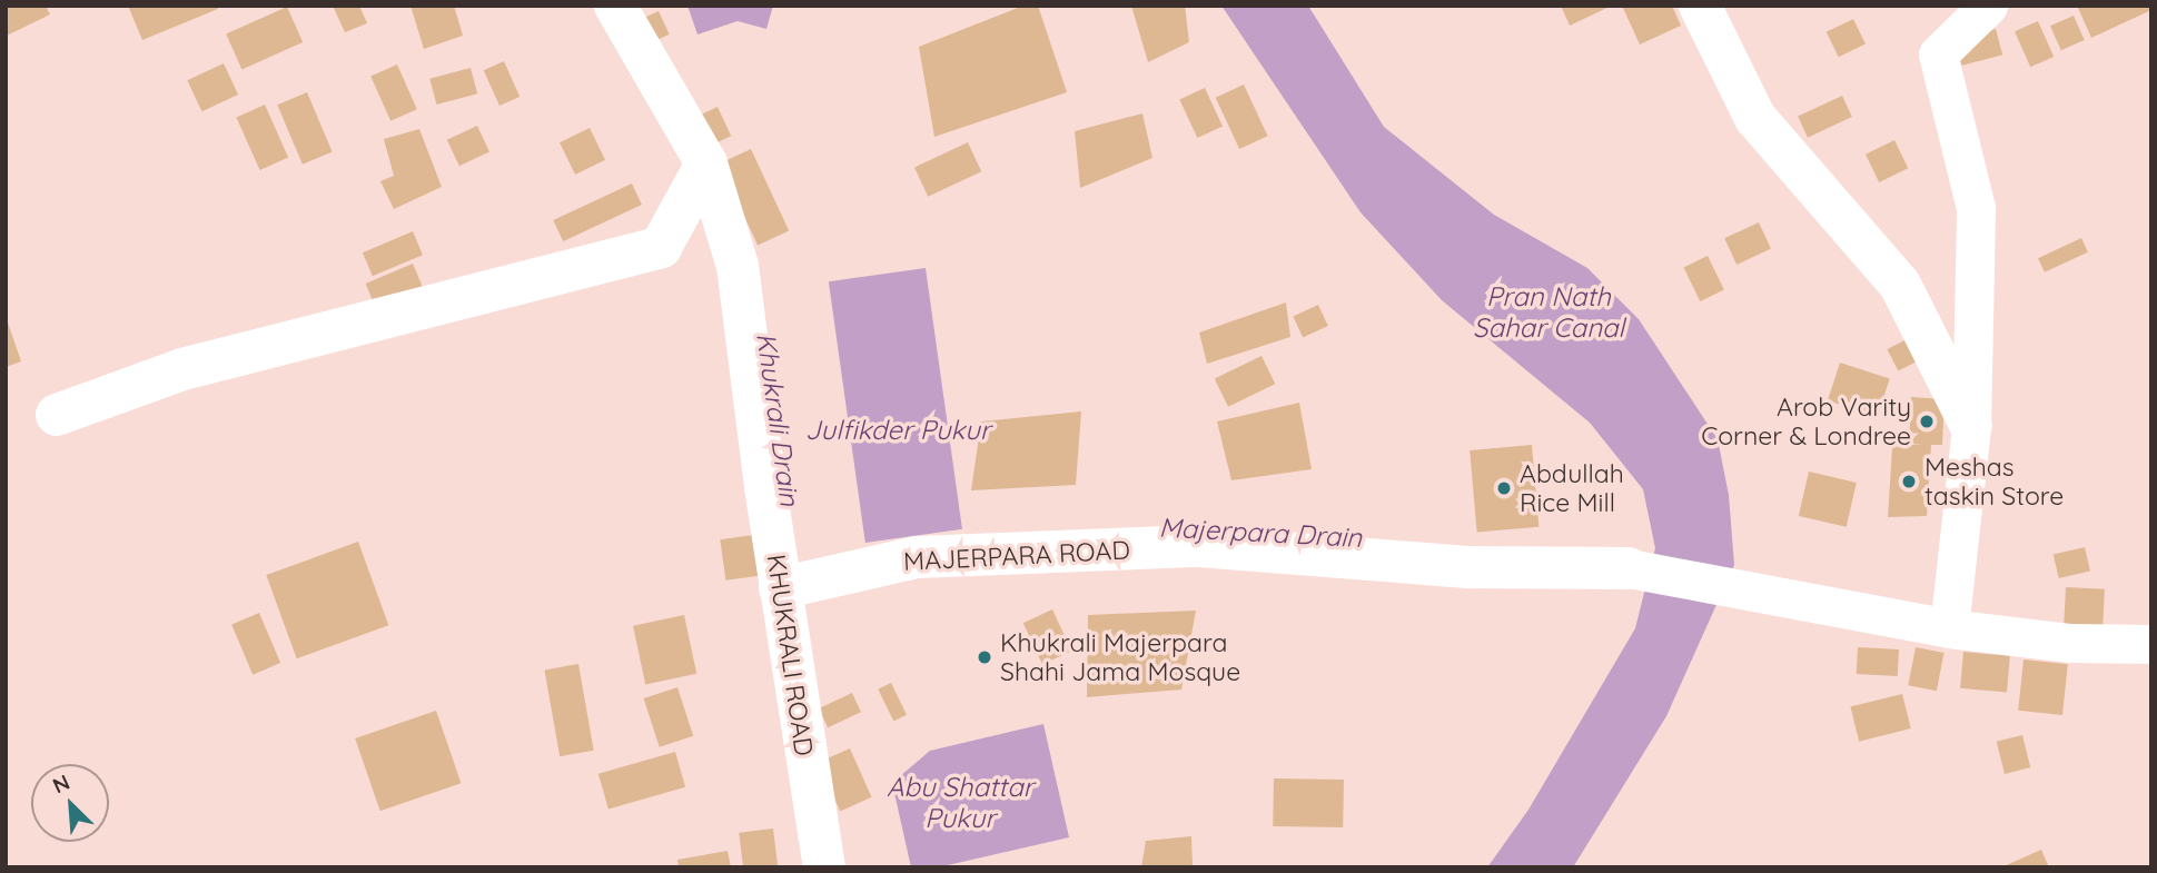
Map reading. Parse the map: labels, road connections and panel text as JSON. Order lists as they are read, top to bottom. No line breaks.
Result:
{"streets":{"street":["MAJERPARA ROAD","KHUKRALI ROAD"]},"crossings":[["MAJERPARA ROAD","KHUKRALI ROAD"]],"water":["Pran Nath Sahar Canal","Khukrali Drain","Julfikder Pukur","Majerpara Drain","Abu Shattar Pukur"],"places":["Arob Varity Corner & Londree","Meshas taskin Store","Abdullah Rice Mill","Khukrali Majerpara Shahi Jama Mosque"],"north":"top left"}
